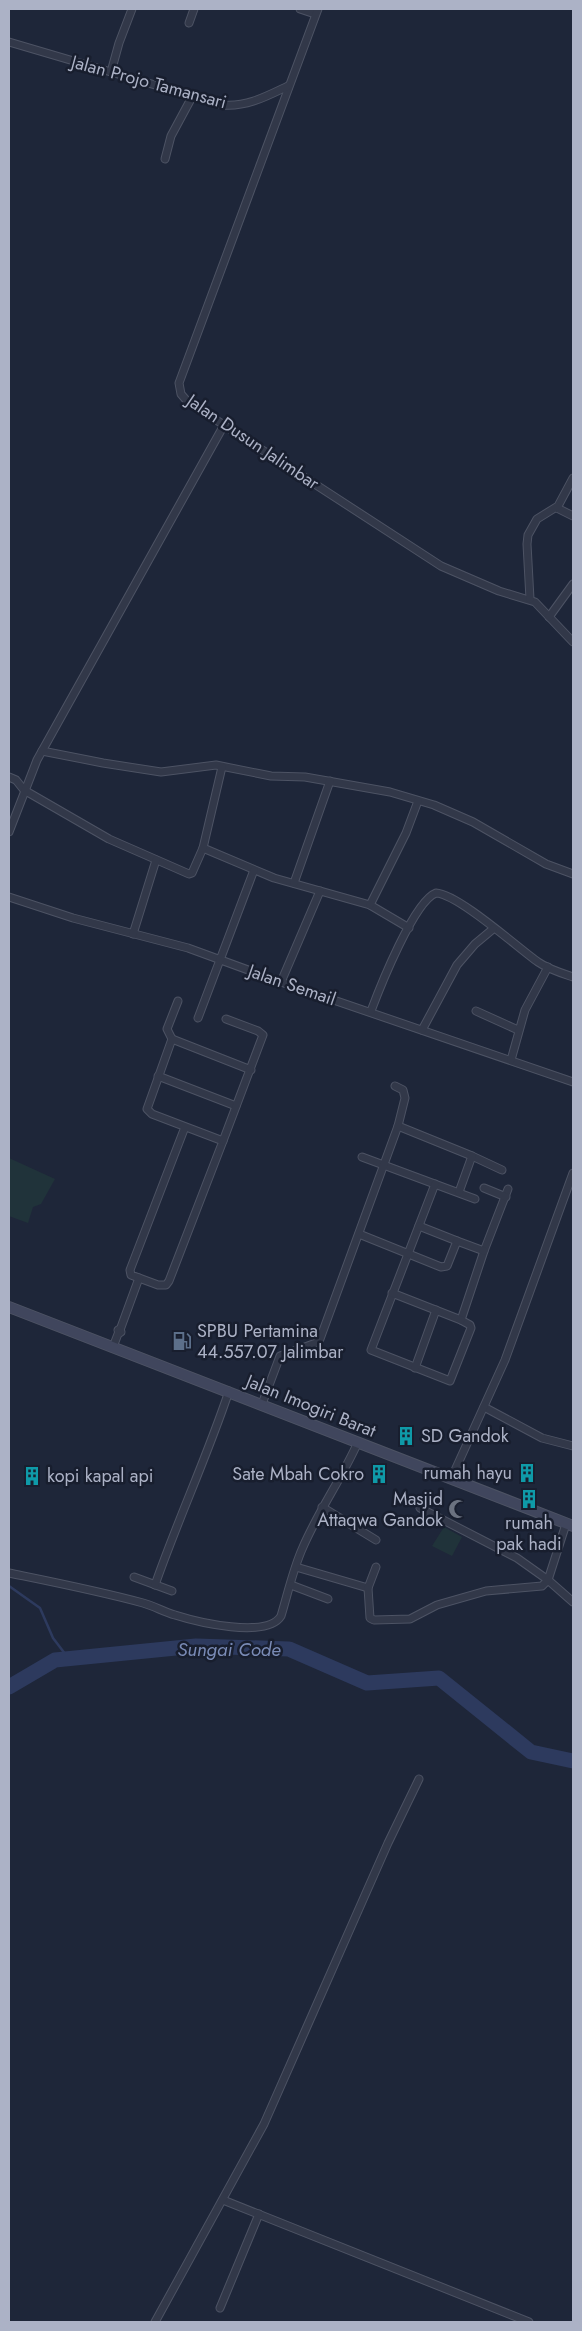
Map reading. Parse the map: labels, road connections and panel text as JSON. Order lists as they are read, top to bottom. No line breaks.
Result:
{"streets":{"main road":["Jalan Imogiri Barat"],"street":["Jalan Projo Tamansari","Jalan Dusun Jalimbar","Jalan Semail"]},"crossings":[["Jalan Projo Tamansari","Jalan Dusun Jalimbar"]],"water":["Sungai Code"],"places":{"fuel station":["SPBU Pertamina 44.557.07 Jalimbar"],"building":["SD Gandok","rumah hayu","Sate Mbah Cokro","kopi kapal api","rumah pak hadi"],"mosque":["Masjid Attaqwa Gandok"]}}
